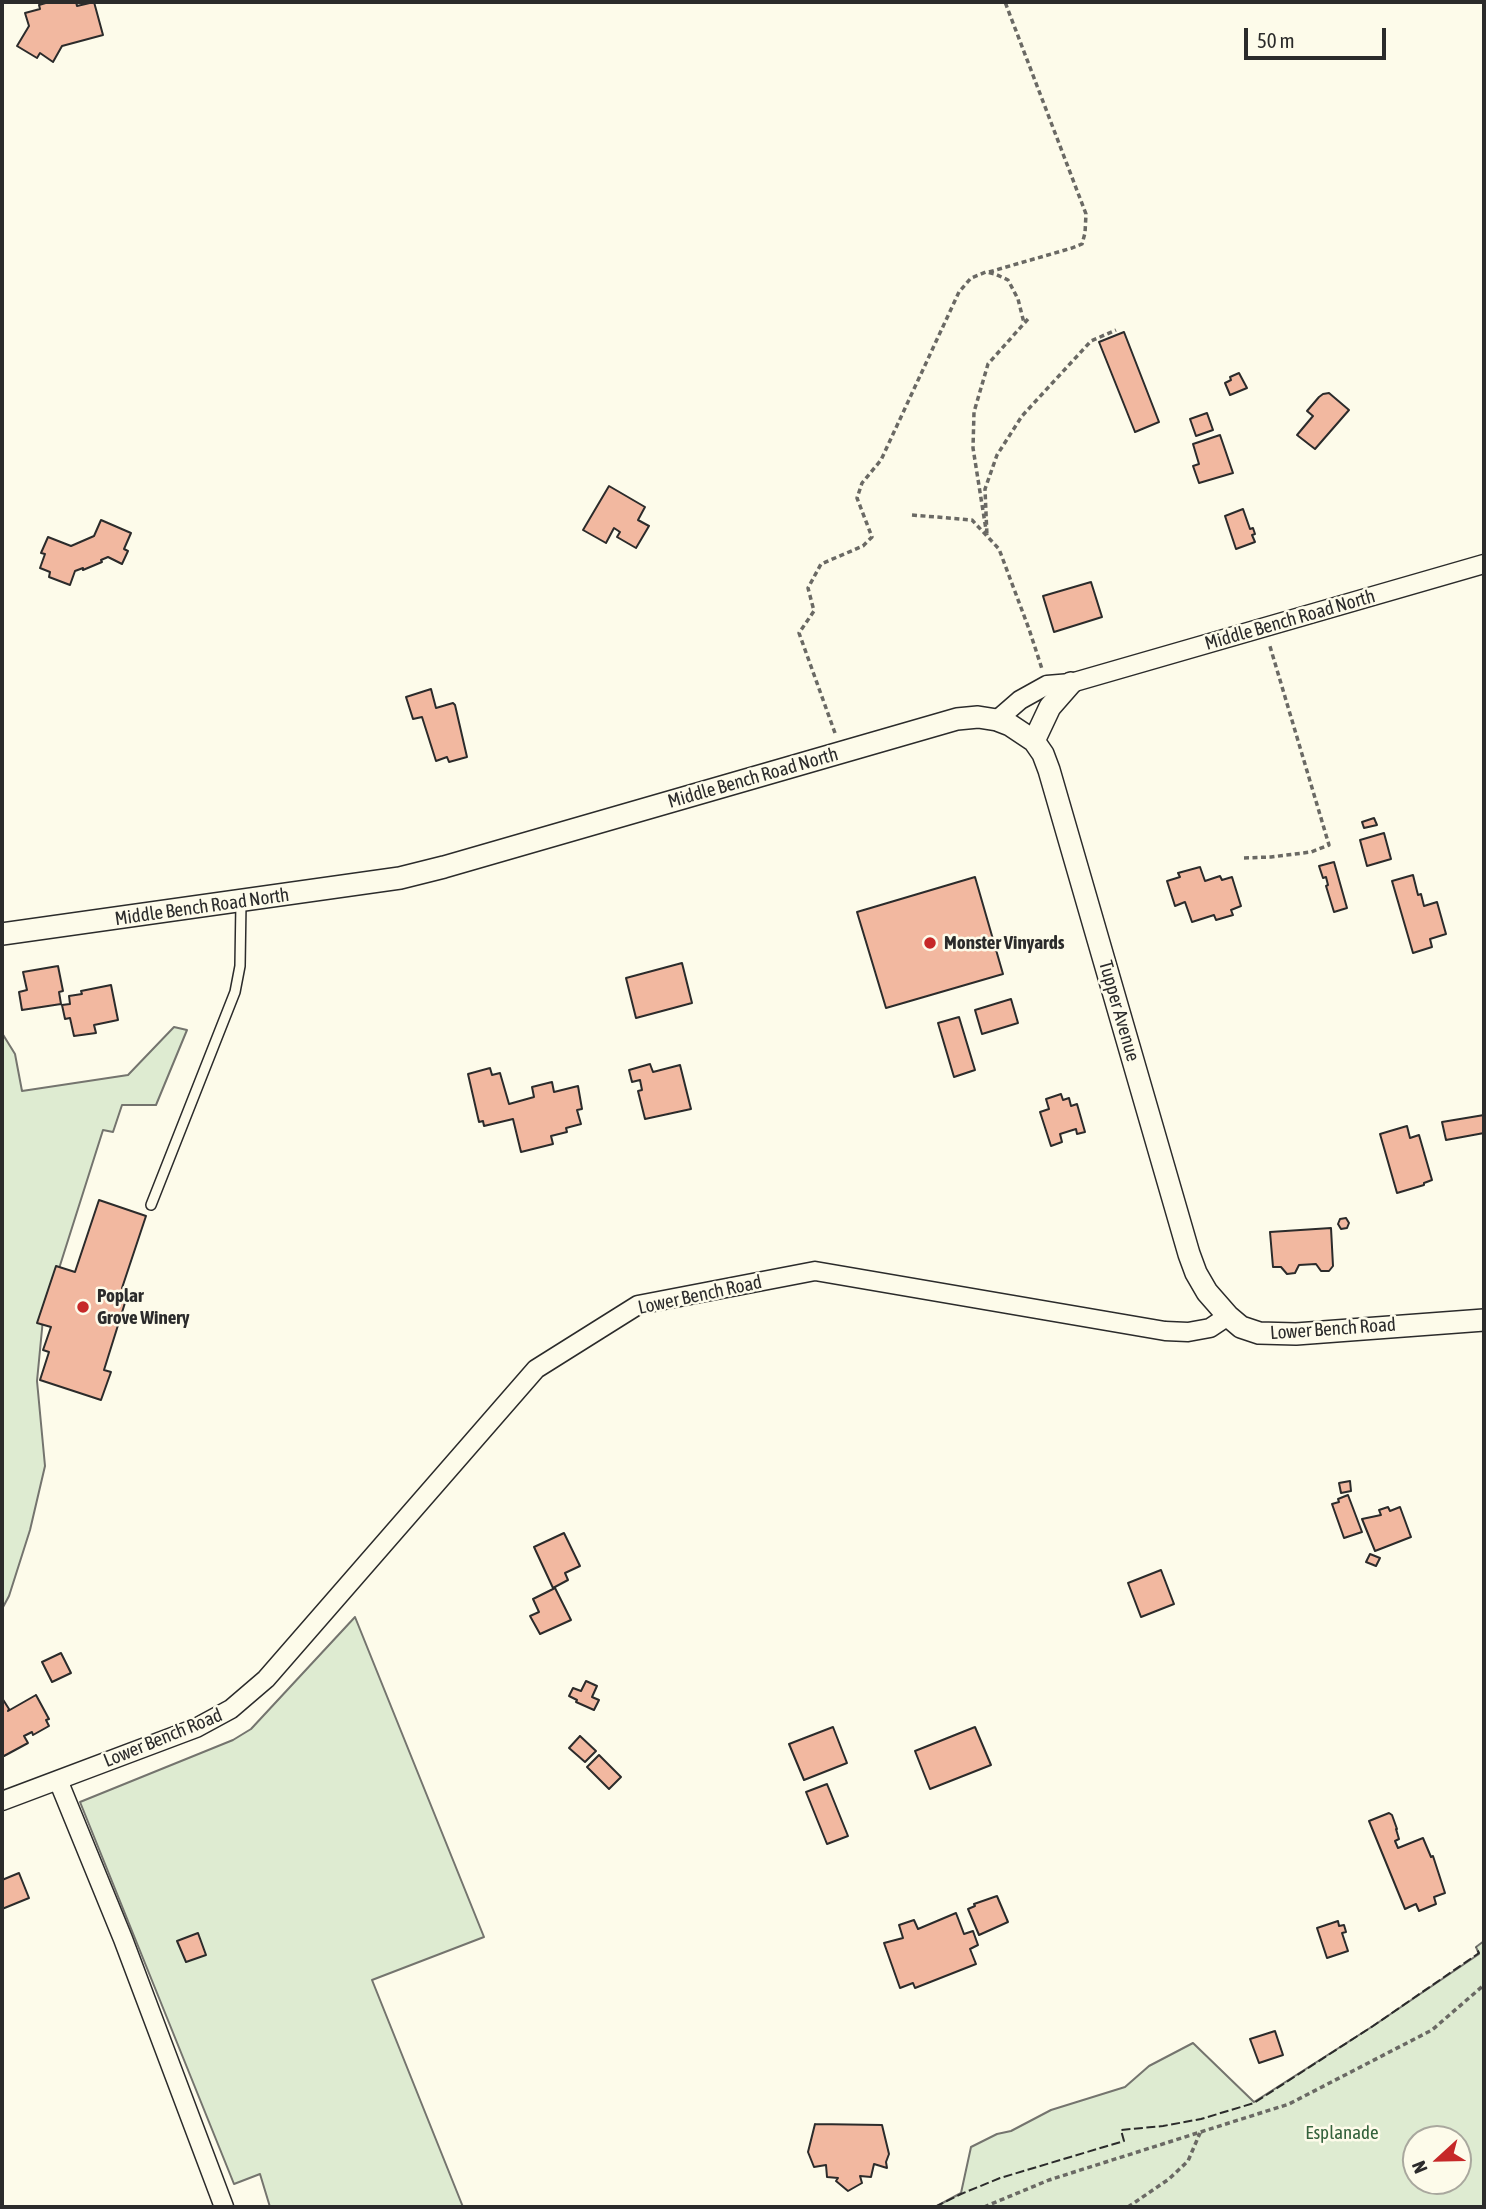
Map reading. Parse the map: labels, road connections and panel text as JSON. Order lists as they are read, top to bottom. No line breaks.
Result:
{"streets":{"street":["Middle Bench Road North","Tupper Avenue","Lower Bench Road"]},"crossings":[["Tupper Avenue","Lower Bench Road"]],"parks":["Esplanade"],"places":["Monster Vinyards","Poplar Grove Winery"],"scale_bar":"50 m","north":"left"}
